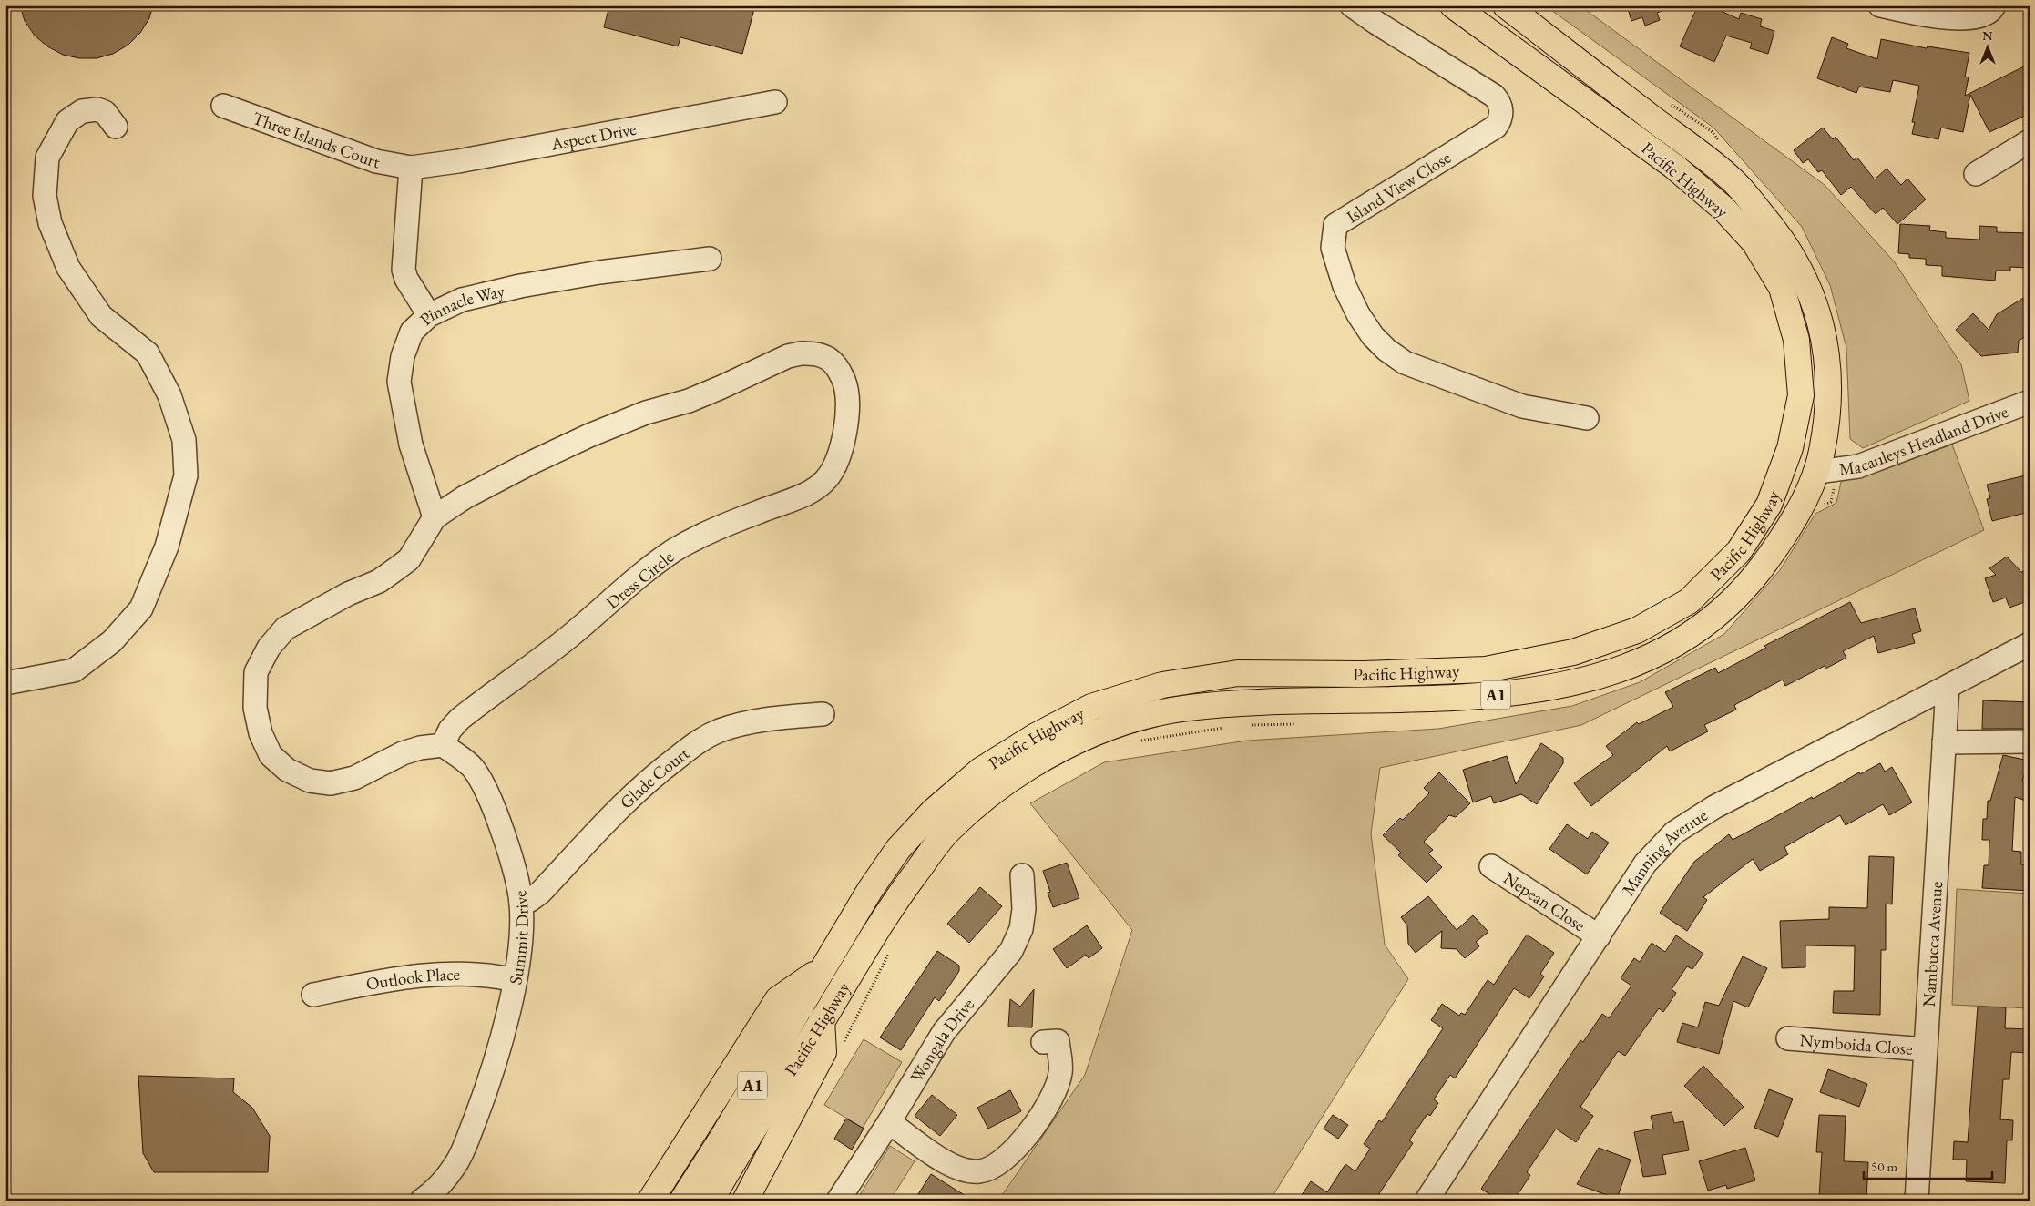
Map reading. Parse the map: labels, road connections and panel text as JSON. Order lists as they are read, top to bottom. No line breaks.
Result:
{"streets":{"highway":["Pacific Highway","A1"],"street":["Aspect Drive","Three Islands Court","Island View Close","Pinnacle Way","Macauleys Headland Drive","Dress Circle","Glade Court","Manning Avenue","Nepean Close","Summit Drive","Nambucca Avenue","Outlook Place","Wongala Drive","Nymboida Close"]},"crossings":[["Aspect Drive","Three Islands Court"],["Pacific Highway","Macauleys Headland Drive"],["Pinnacle Way","Dress Circle"],["Dress Circle","Summit Drive"],["Glade Court","Summit Drive"],["Manning Avenue","Nepean Close"],["Manning Avenue","Nambucca Avenue"],["Summit Drive","Outlook Place"],["Nambucca Avenue","Nymboida Close"]],"scale_bar":"50 m","north":"top"}
